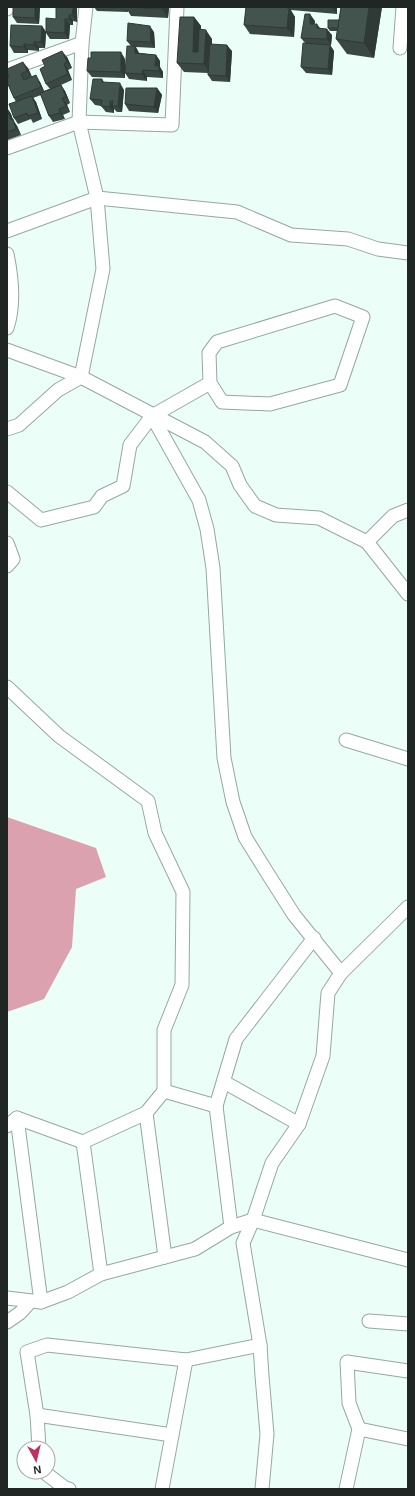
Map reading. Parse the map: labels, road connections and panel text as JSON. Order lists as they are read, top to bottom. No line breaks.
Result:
{"north":"bottom"}
